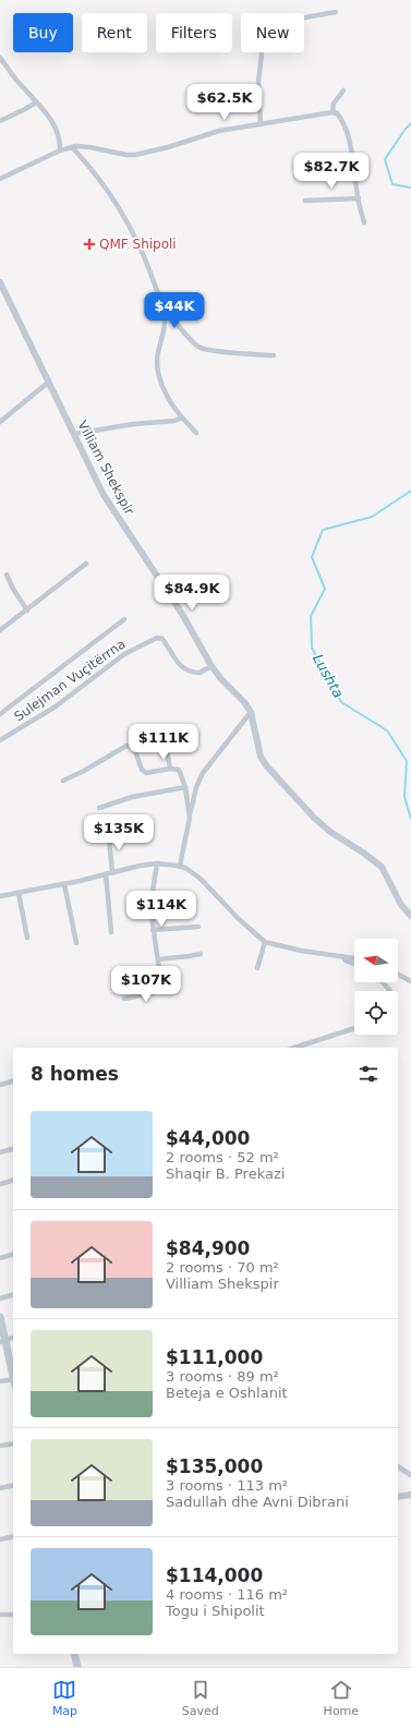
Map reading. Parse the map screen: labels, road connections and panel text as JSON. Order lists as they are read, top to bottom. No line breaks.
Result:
{"streets":{"street":["Villiam Shekspir","Sulejman Vuçitërrna"]},"crossings":[["Villiam Shekspir","Sulejman Vuçitërrna"]],"water":["Lushta"],"places":{"health":["QMF Shipoli"]},"north":"left","page":{"chip":["Buy","Rent","Filters","New"],"price":["$62.5K","$82.7K","$44K","$84.9K","$111K","$135K","$114K","$107K"],"heading":"8 homes","list":[{"name":"$44,000","note":"2 rooms · 52 m² · Shaqir B. Prekazi"},{"name":"$84,900","note":"2 rooms · 70 m² · Villiam Shekspir"},{"name":"$111,000","note":"3 rooms · 89 m² · Beteja e Oshlanit"},{"name":"$135,000","note":"3 rooms · 113 m² · Sadullah dhe Avni Dibrani"},{"name":"$114,000","note":"4 rooms · 116 m² · Togu i Shipolit"}],"tabs":["Map","Saved","Home"]}}
